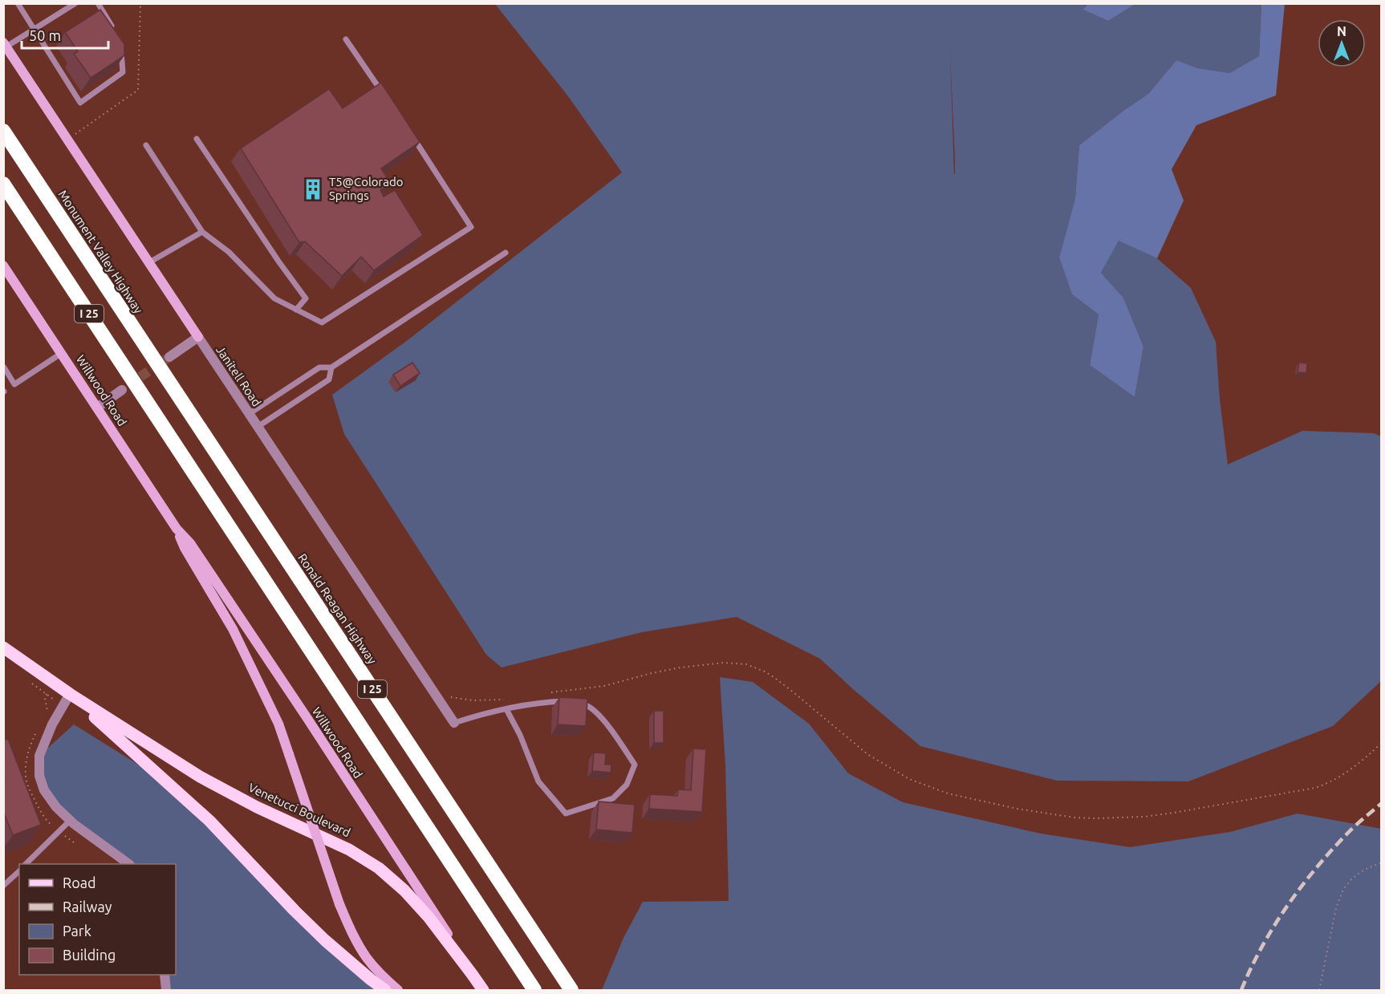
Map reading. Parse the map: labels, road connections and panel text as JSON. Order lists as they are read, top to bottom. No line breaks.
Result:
{"streets":{"highway":["Monument Valley Highway","I 25","Ronald Reagan Highway"],"main road":["Venetucci Boulevard"],"street":["Janitell Road","Willwood Road"]},"crossings":[["Monument Valley Highway","Ronald Reagan Highway"],["Willwood Road","Venetucci Boulevard"]],"places":{"building":["T5@Colorado Springs"]},"legend":["Road","Railway","Park","Building"],"scale_bar":"50 m","north":"top"}
